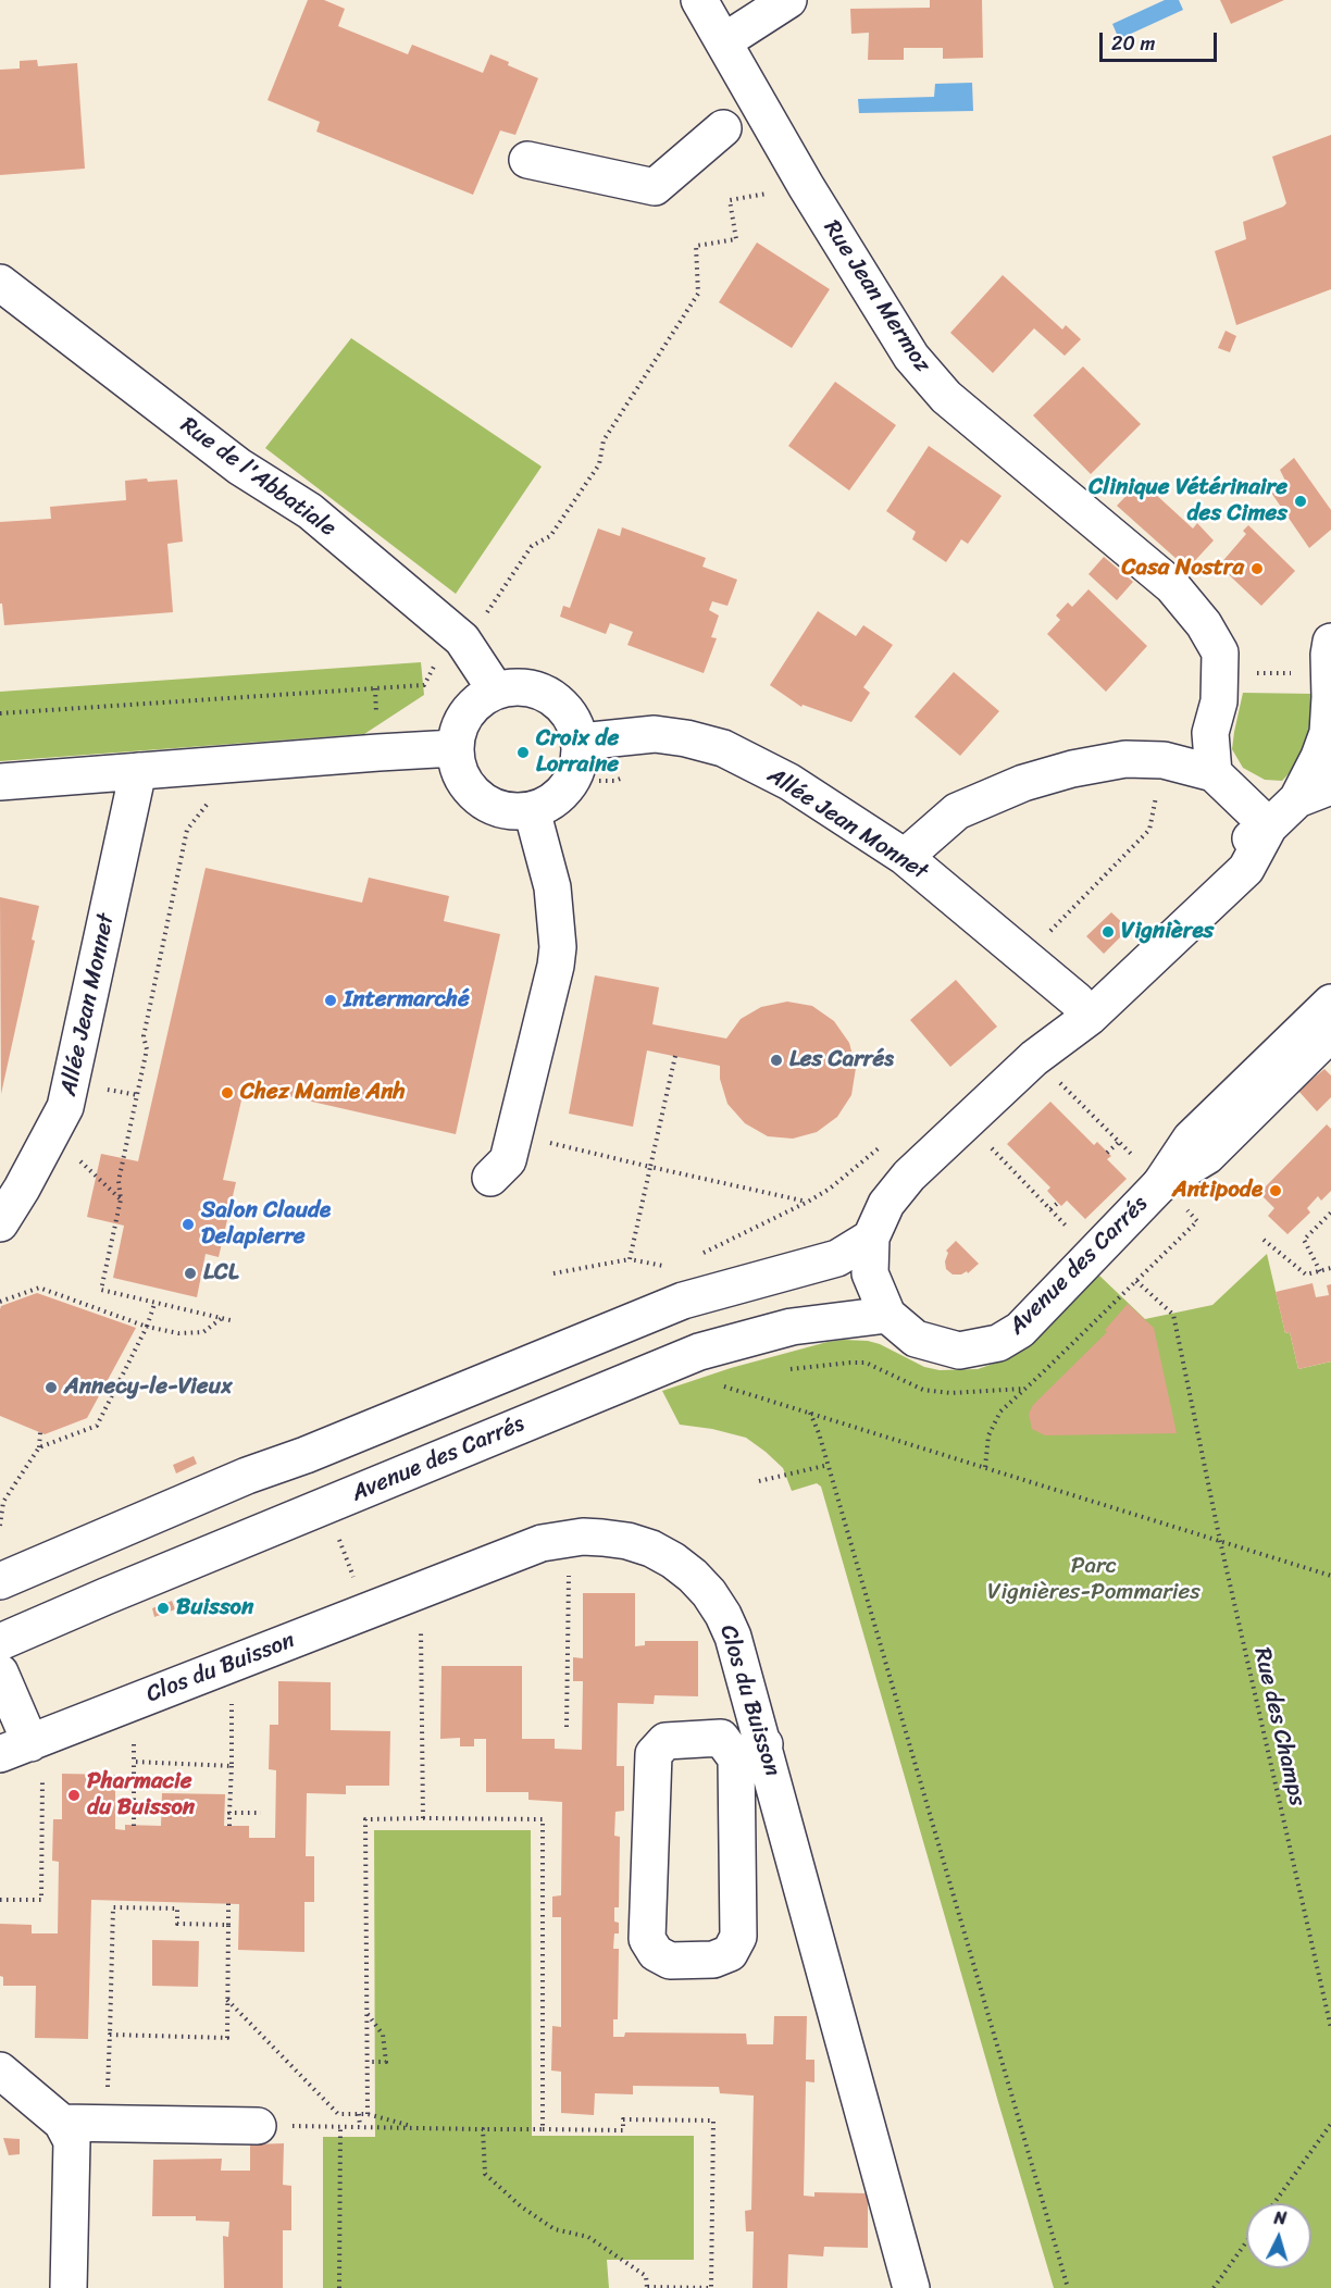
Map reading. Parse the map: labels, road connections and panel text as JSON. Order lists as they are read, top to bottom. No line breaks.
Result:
{"streets":{"street":["Rue Jean Mermoz","Rue de l'Abbatiale","Allée Jean Monnet","Avenue des Carrés","Clos du Buisson"],"path":["Rue des Champs"]},"crossings":[["Rue de l'Abbatiale","Allée Jean Monnet"],["Allée Jean Monnet","Avenue des Carrés"]],"parks":["Parc Vignières-Pommaries"],"places":["Clinique Vétérinaire des Cimes","Casa Nostra","Croix de Lorraine","Vignières","Intermarché","Les Carrés","Chez Mamie Anh","Antipode","Salon Claude Delapierre","LCL","Annecy-le-Vieux","Buisson","Pharmacie du Buisson"],"scale_bar":"20 m","north":"top"}
